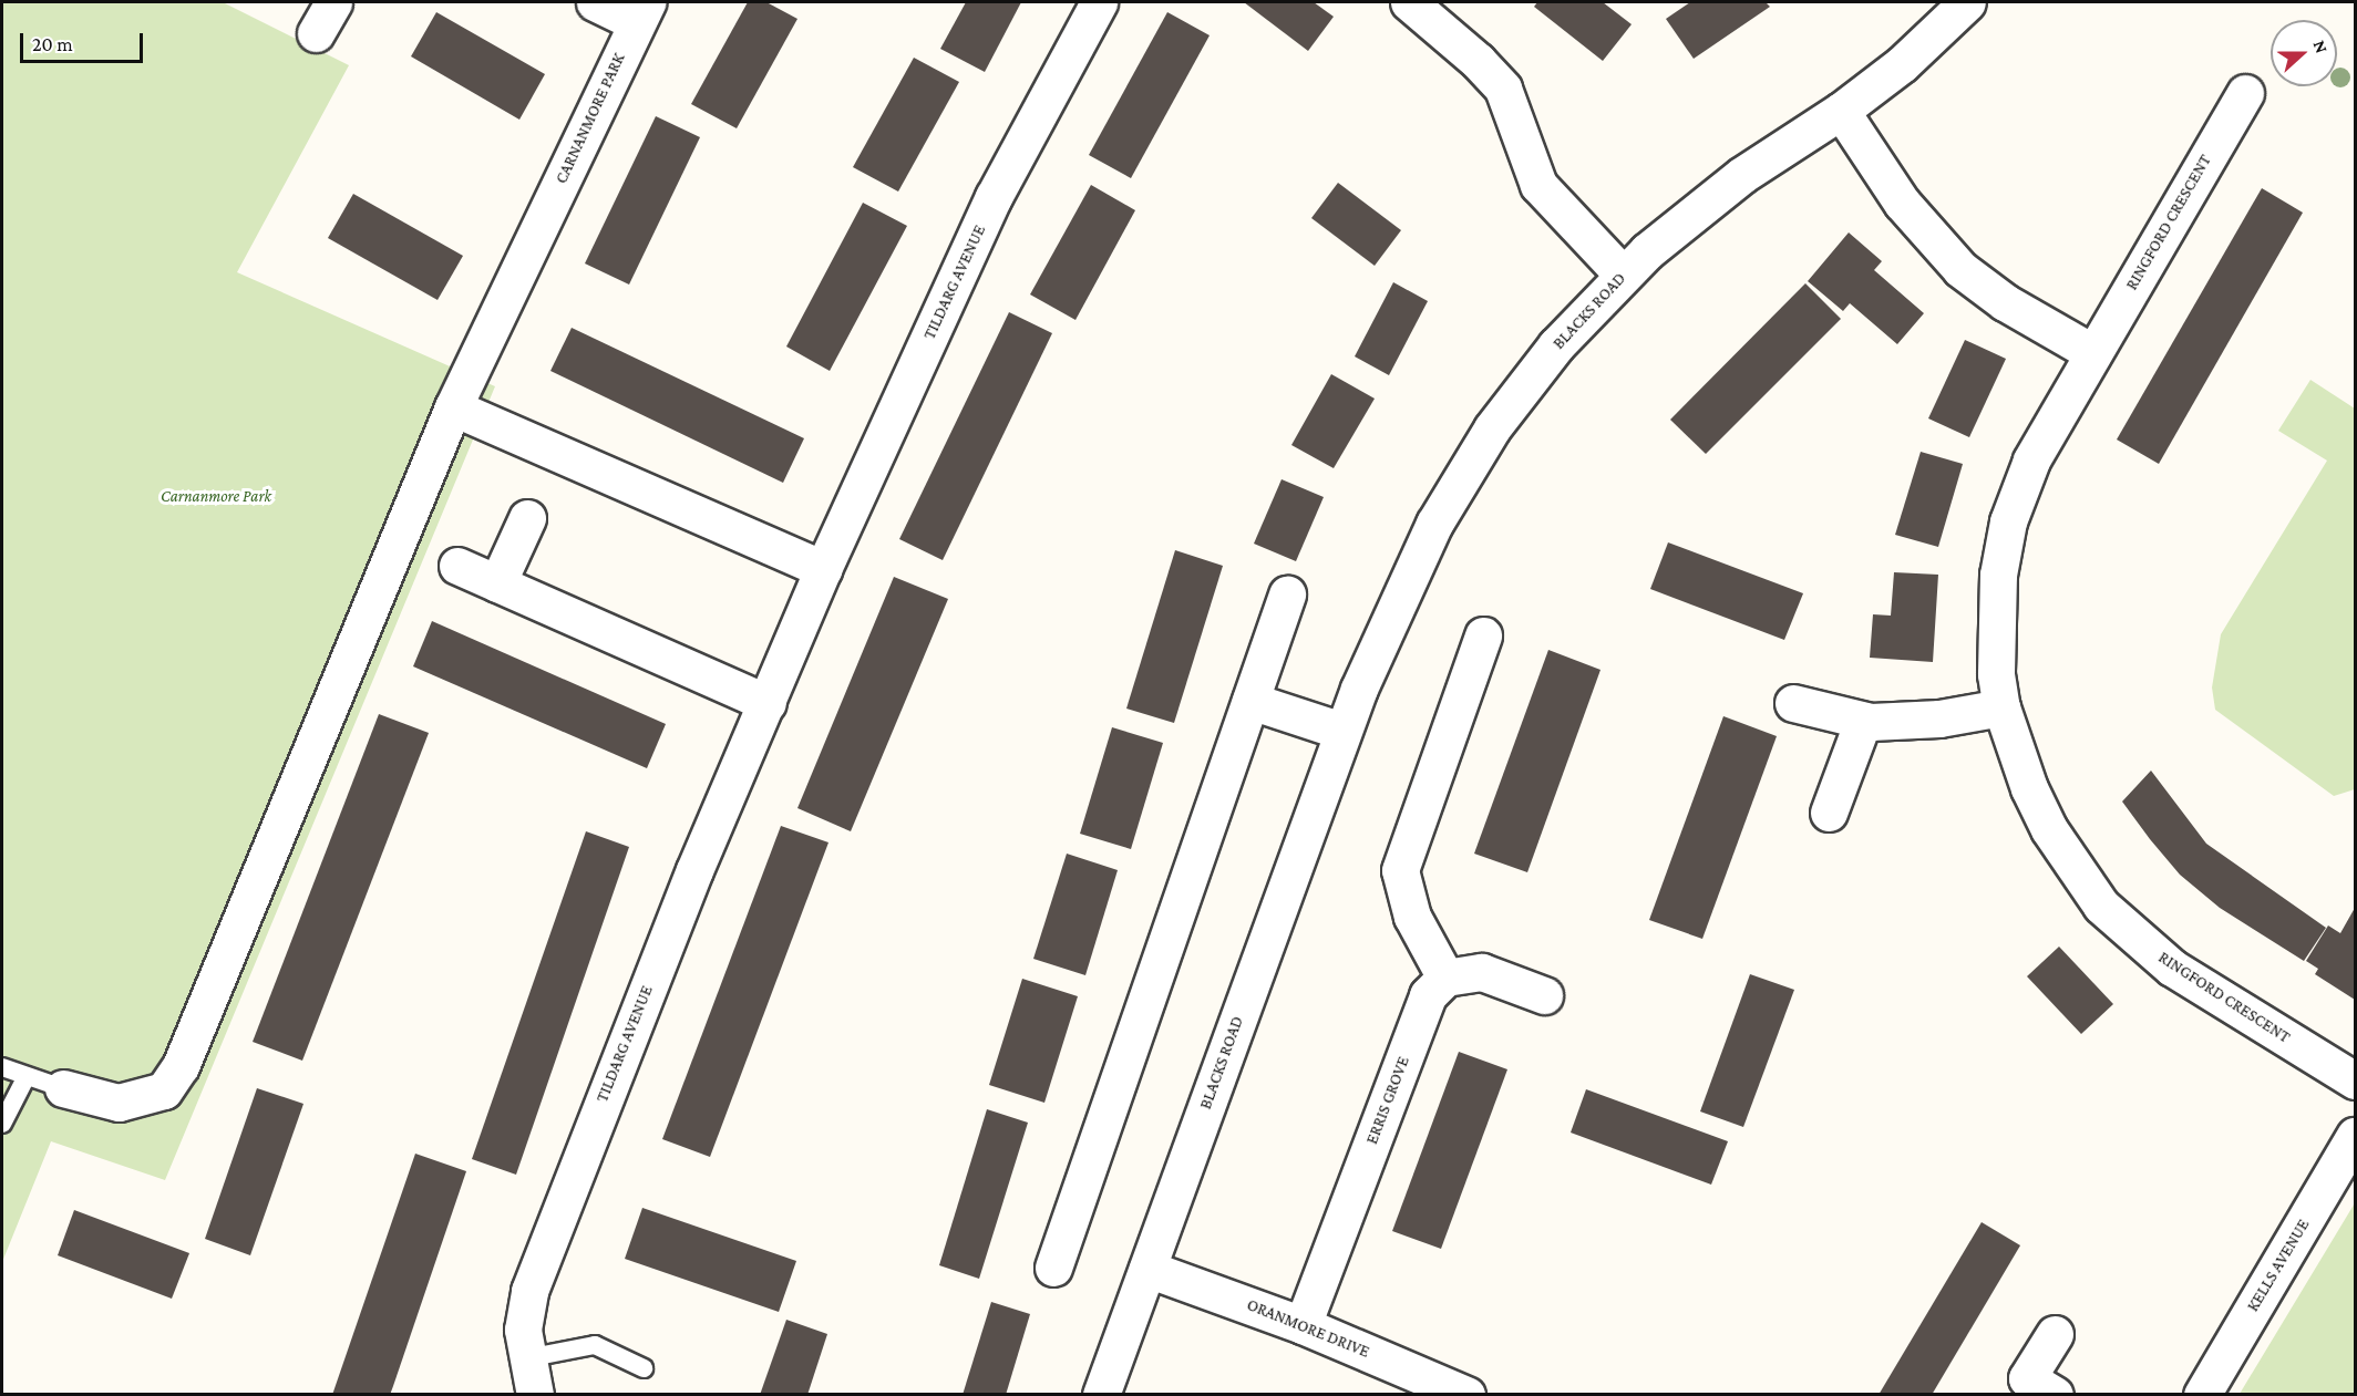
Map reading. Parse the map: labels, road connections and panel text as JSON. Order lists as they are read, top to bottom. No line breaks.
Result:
{"streets":{"street":["CARNANMORE PARK","RINGFORD CRESCENT","TILDARG AVENUE","BLACKS ROAD","ERRIS GROVE","KELLS AVENUE","ORANMORE DRIVE"]},"crossings":[["BLACKS ROAD","ORANMORE DRIVE"],["ERRIS GROVE","ORANMORE DRIVE"]],"parks":["Carnanmore Park"],"scale_bar":"20 m","north":"right"}
